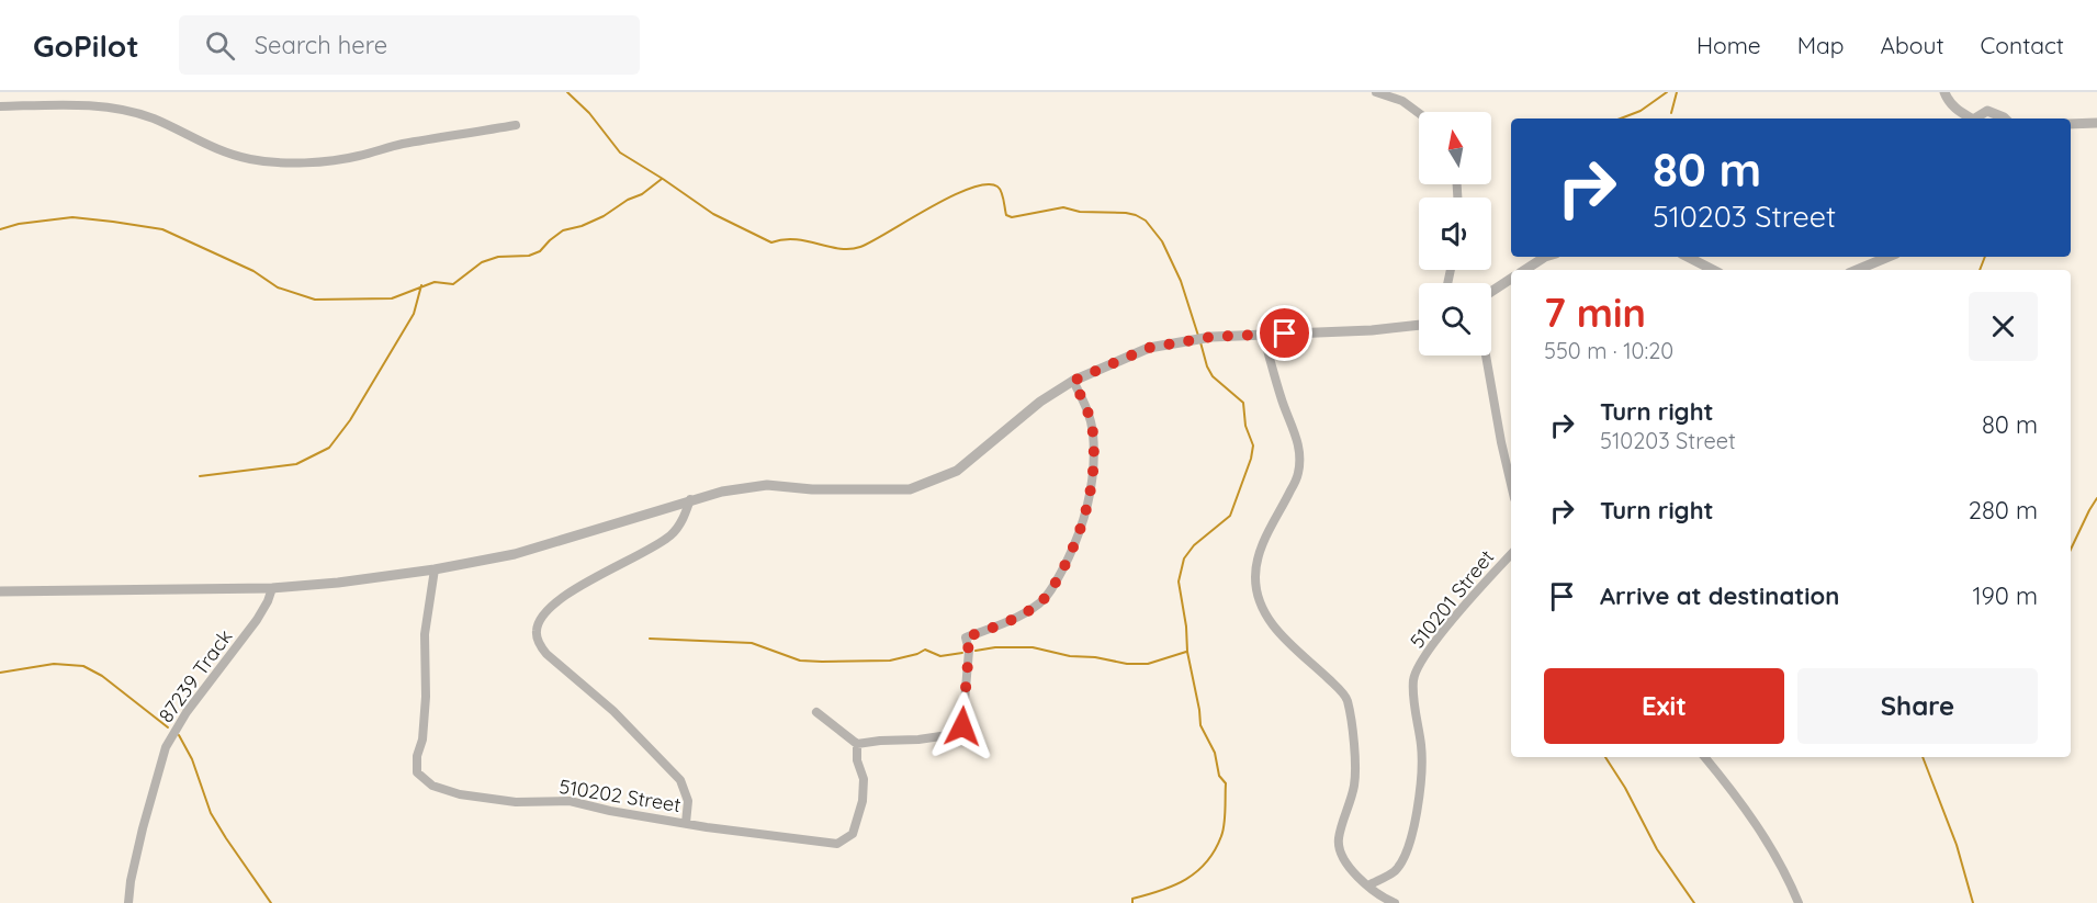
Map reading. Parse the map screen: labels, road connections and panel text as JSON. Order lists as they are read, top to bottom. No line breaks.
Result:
{"streets":{"street":["510201 Street","87239 Track","510202 Street"]},"north":"top","page":{"header":"GoPilot","search":"Search here","nav":["Home","Map","About","Contact"],"turn":["80 m","510203 Street"],"heading":["7 min","550 m · 10:20"],"list":[{"name":"Turn right","note":"510203 Street","value":"80 m"},{"name":"Turn right","value":"280 m"},{"name":"Arrive at destination","value":"190 m"}],"buttons":["Exit","Share"]}}
